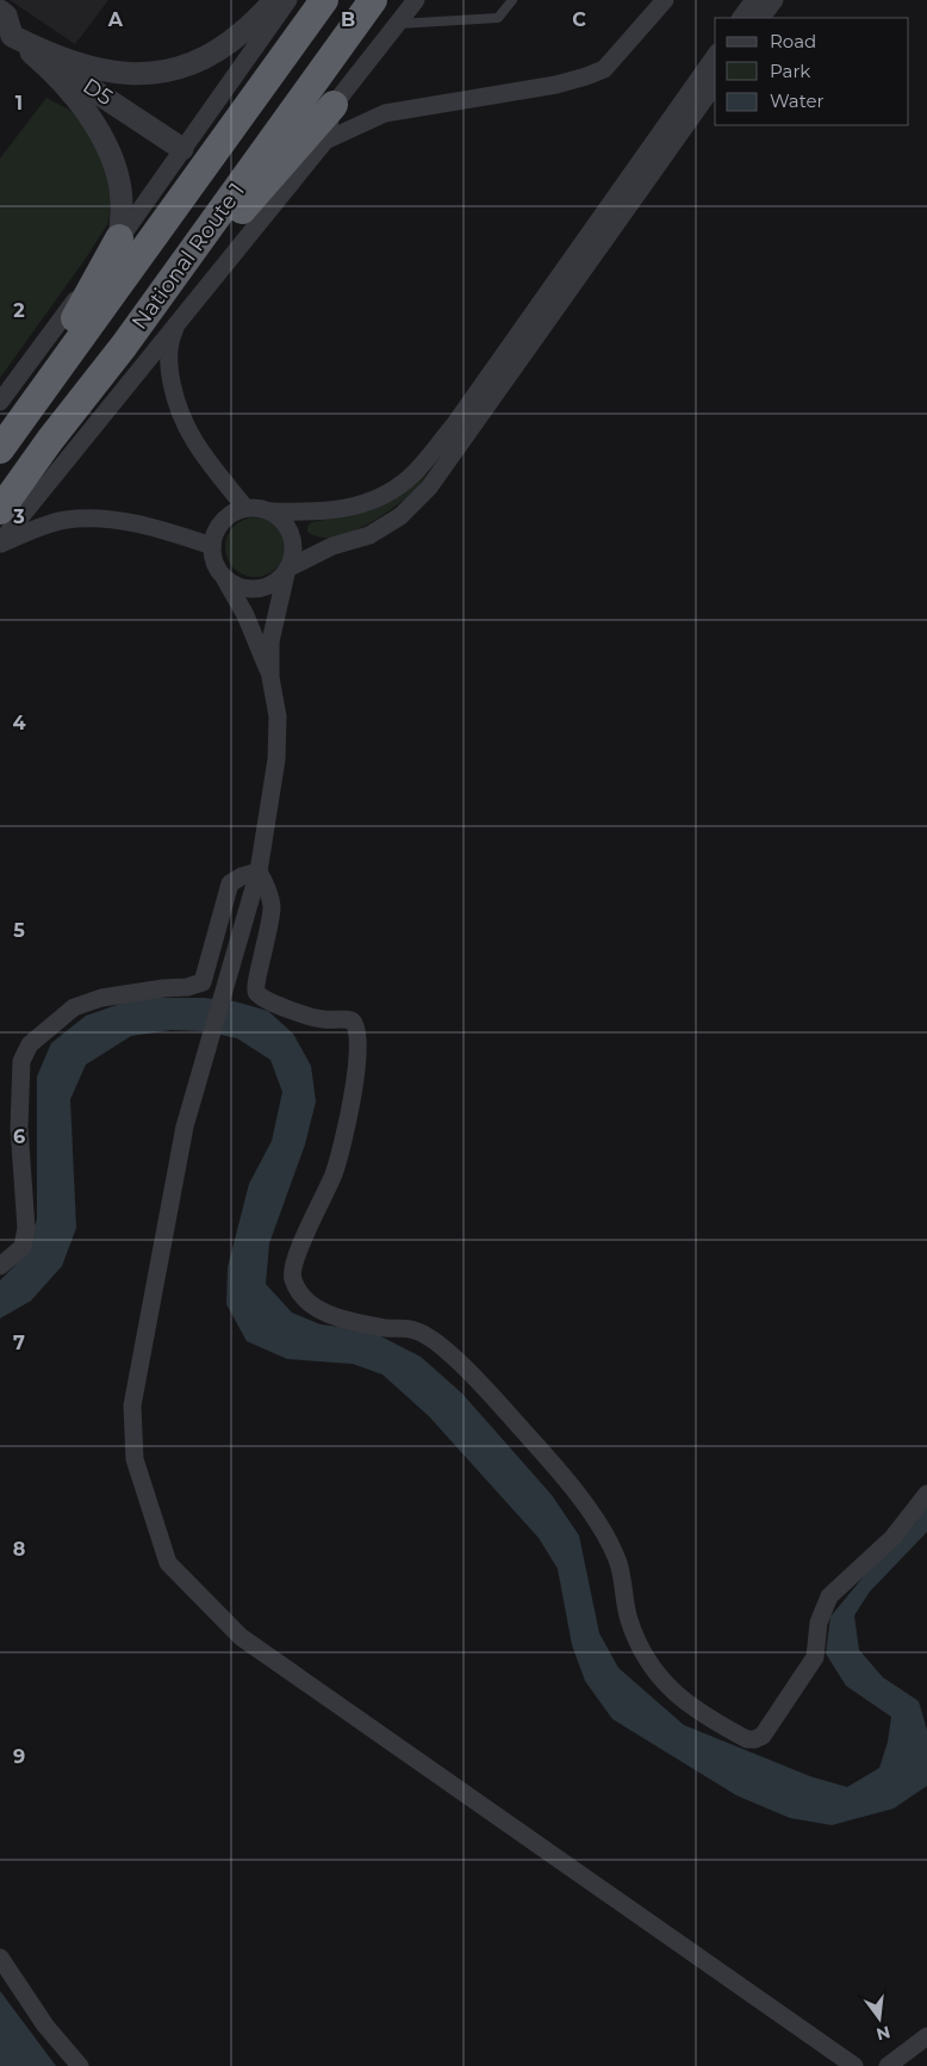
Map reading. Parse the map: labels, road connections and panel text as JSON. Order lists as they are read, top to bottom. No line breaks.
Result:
{"streets":{"highway":["National Route 1"],"street":["D5"]},"legend":["Road","Park","Water"],"north":"bottom","grid":{"columns":["A","B","C"],"rows":["1","2","3","4","5","6","7","8","9"]}}
